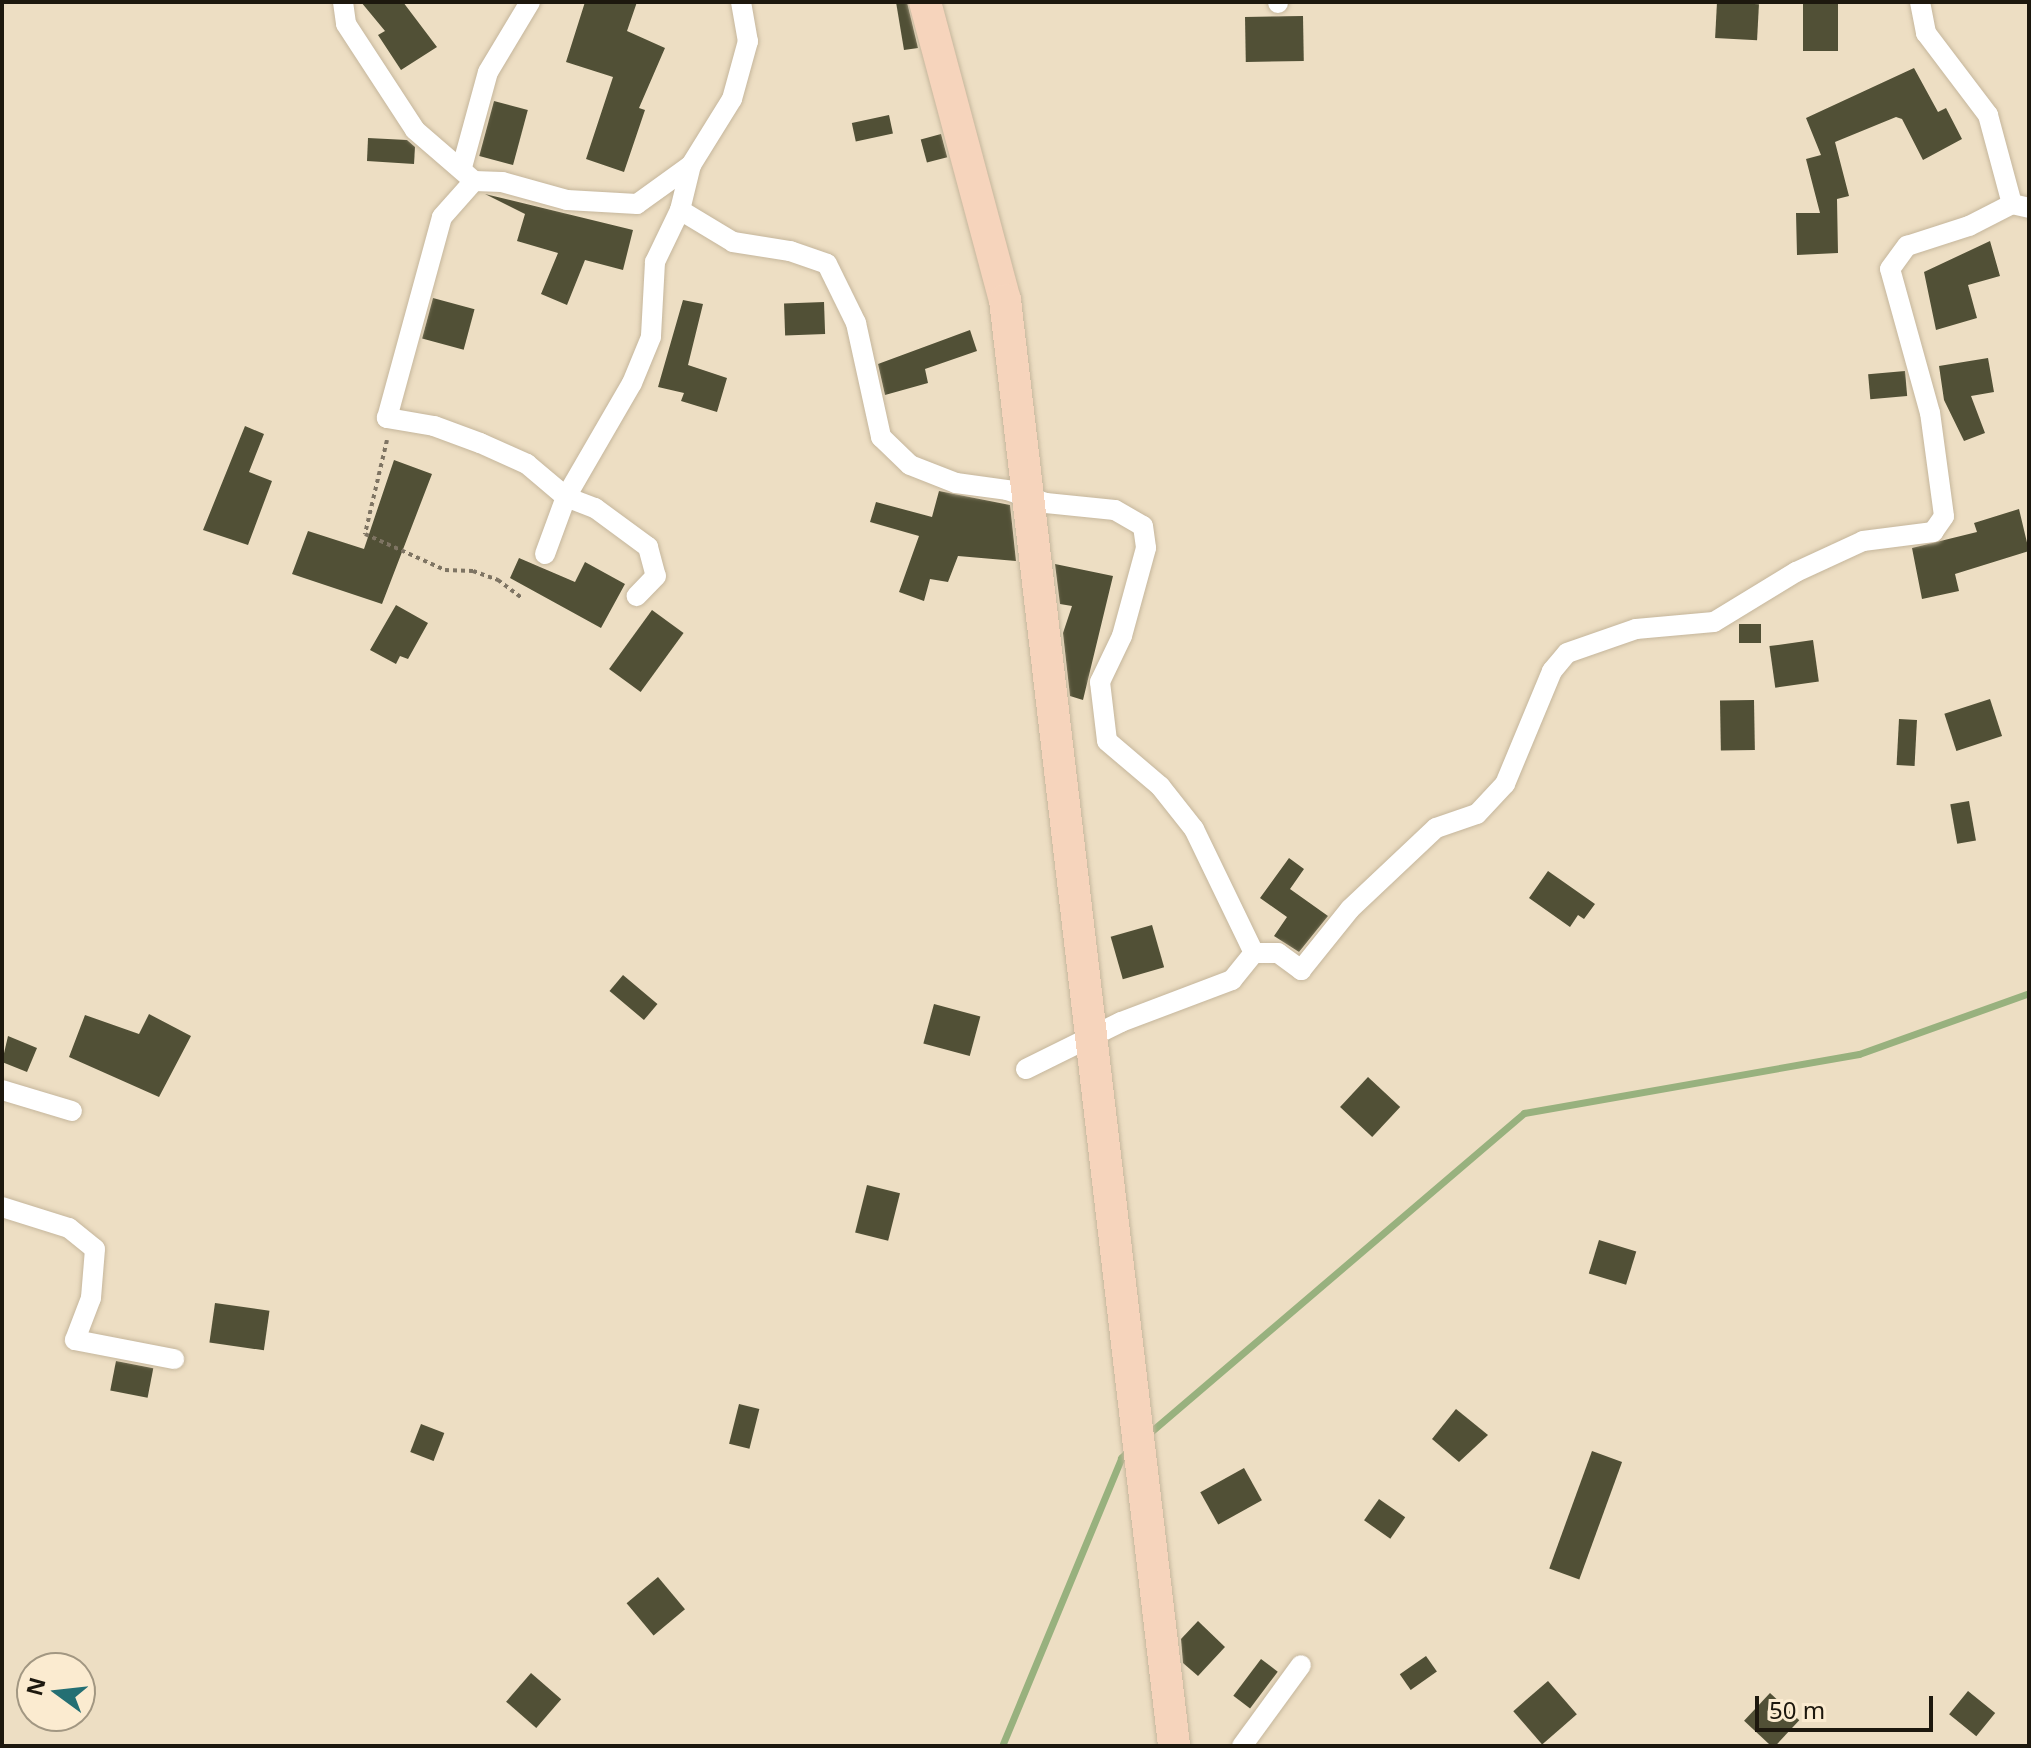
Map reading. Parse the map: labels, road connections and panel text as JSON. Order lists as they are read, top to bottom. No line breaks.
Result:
{"scale_bar":"50 m","north":"left"}
